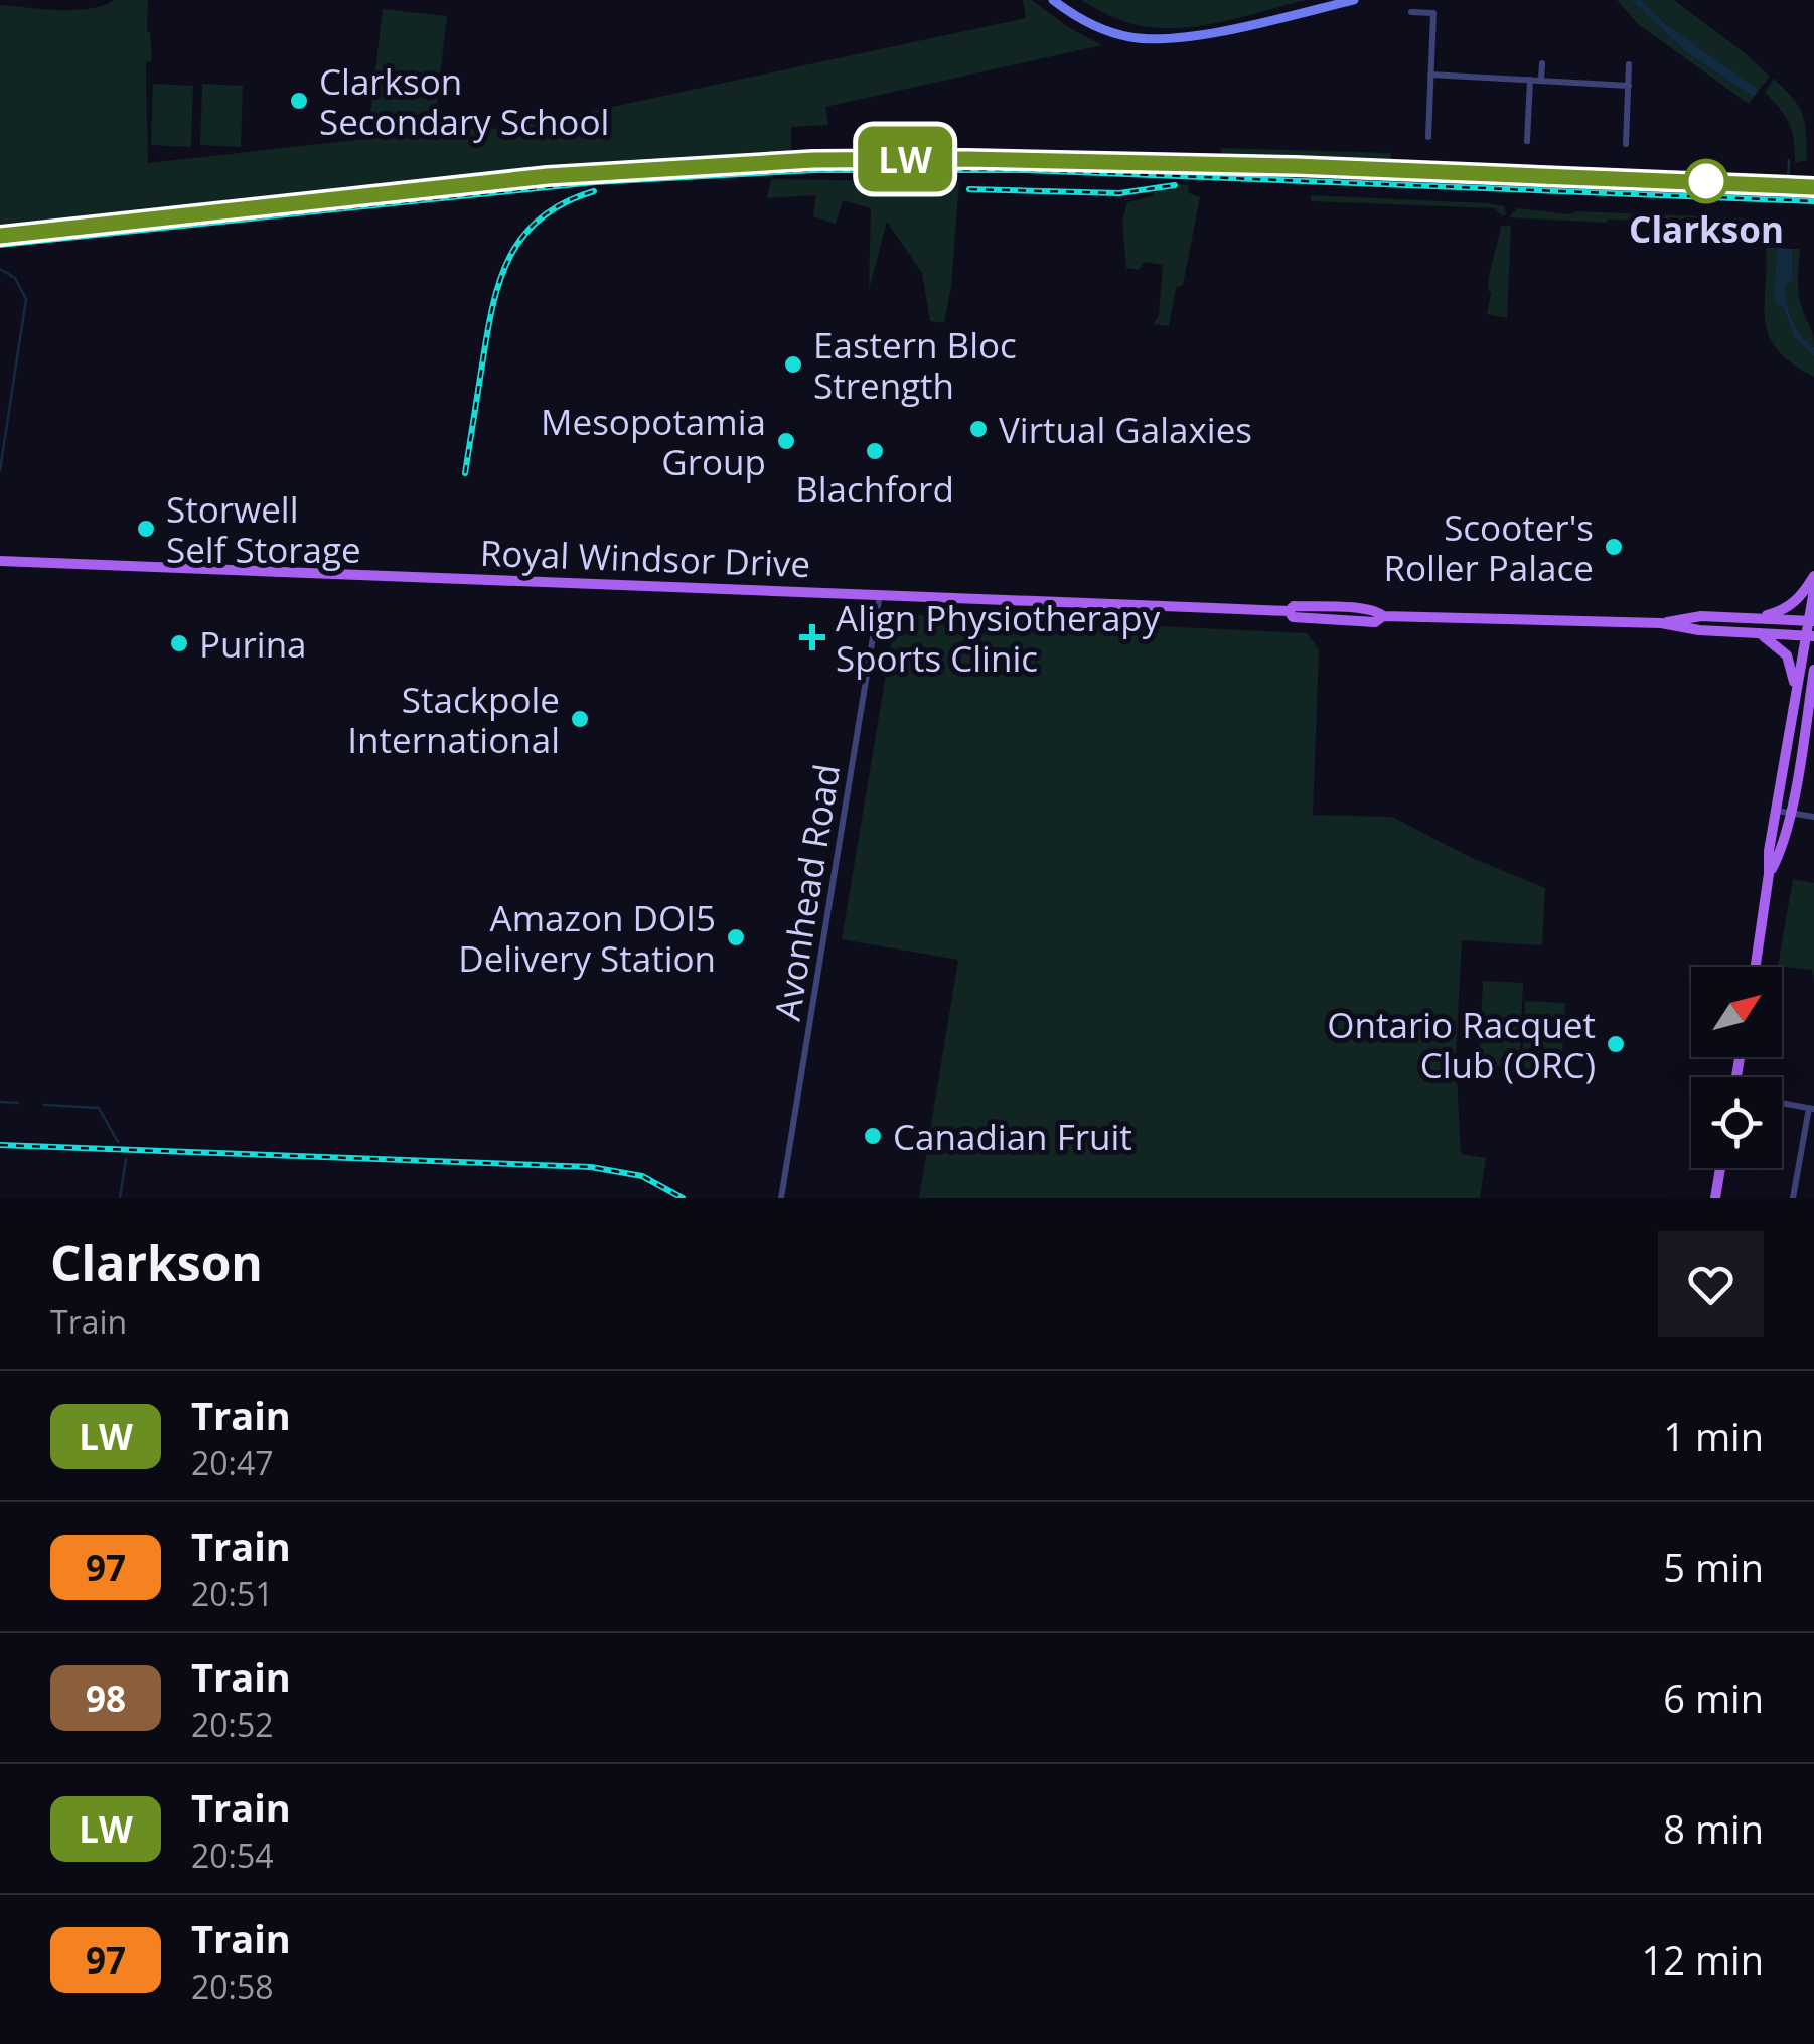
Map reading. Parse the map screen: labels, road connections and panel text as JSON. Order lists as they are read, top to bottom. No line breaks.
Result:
{"streets":{"main road":["Royal Windsor Drive"],"street":["Avonhead Road"]},"crossings":[["Royal Windsor Drive","Avonhead Road"]],"places":{"other":["Clarkson Secondary School","Clarkson","Eastern Bloc Strength","Virtual Galaxies","Mesopotamia Group","Blachford","Storwell Self Storage","Scooter's Roller Palace","Purina","Stackpole International","Amazon DOI5 Delivery Station","Ontario Racquet Club (ORC)","Canadian Fruit"],"health":["Align Physiotherapy Sports Clinic"]},"north":"top right","page":{"on_map":"LW","heading":["Clarkson","Train"],"list":[{"mark":"LW","name":"Train","note":"20:47","value":"1 min"},{"mark":"97","name":"Train","note":"20:51","value":"5 min"},{"mark":"98","name":"Train","note":"20:52","value":"6 min"},{"mark":"LW","name":"Train","note":"20:54","value":"8 min"},{"mark":"97","name":"Train","note":"20:58","value":"12 min"}]}}
